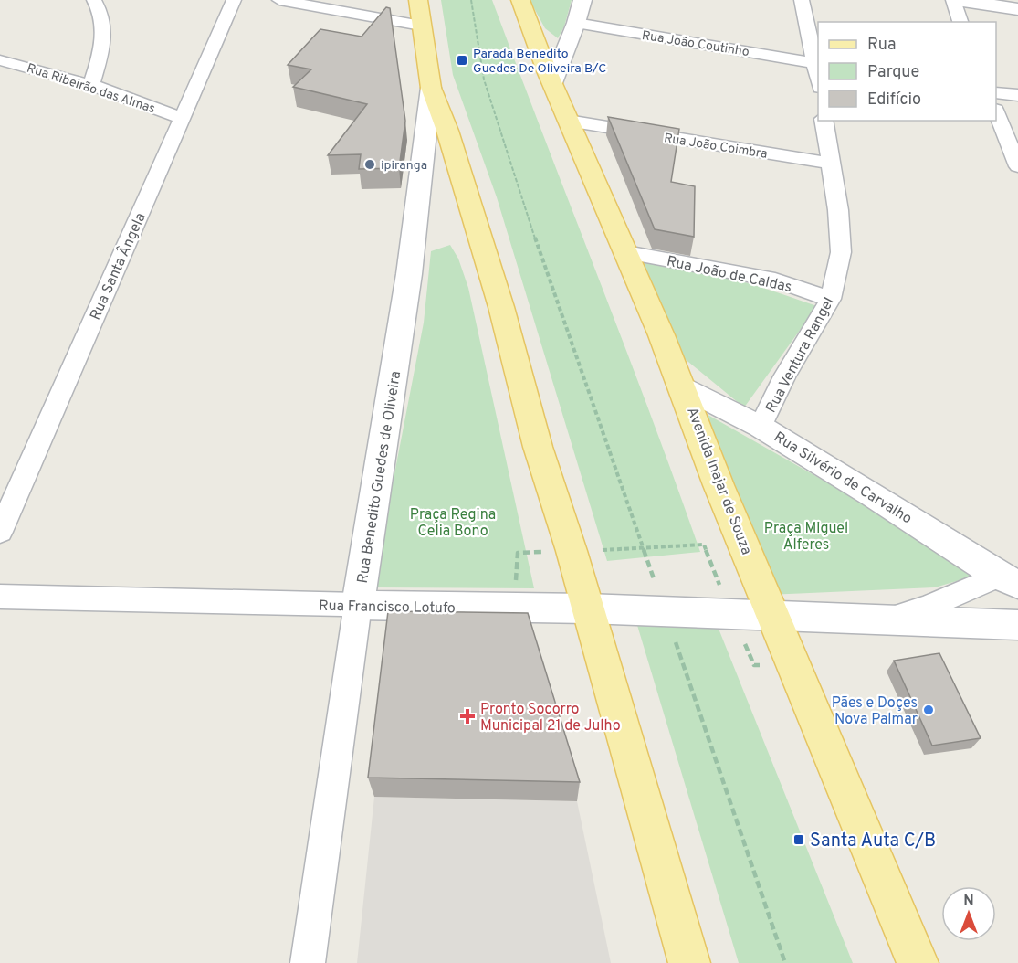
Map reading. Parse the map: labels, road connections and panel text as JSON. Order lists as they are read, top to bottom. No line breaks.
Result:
{"streets":{"main road":["Avenida Inajar de Souza"],"street":["Rua João Coutinho","Rua Ribeirão das Almas","Rua João Coimbra","Rua Santa Ângela","Rua João de Caldas","Rua Ventura Rangel","Rua Benedito Guedes de Oliveira","Rua Silvério de Carvalho","Rua Francisco Lotufo"]},"crossings":[["Rua Ribeirão das Almas","Rua Santa Ângela"],["Rua João Coimbra","Rua Ventura Rangel"],["Rua João Coimbra","Avenida Inajar de Souza"],["Rua João de Caldas","Rua Ventura Rangel"],["Rua João de Caldas","Avenida Inajar de Souza"],["Rua Ventura Rangel","Rua Silvério de Carvalho"],["Rua Benedito Guedes de Oliveira","Rua Francisco Lotufo"],["Rua Silvério de Carvalho","Avenida Inajar de Souza"],["Rua Silvério de Carvalho","Rua Francisco Lotufo"],["Avenida Inajar de Souza","Rua Francisco Lotufo"]],"parks":["Praça Regina Celia Bono","Praça Miguel Alferes"],"places":{"transit":["Parada Benedito Guedes De Oliveira B/C","Santa Auta C/B"],"other":["ipiranga","Pães e Doçes Nova Palmar"],"health":["Pronto Socorro Municipal 21 de Julho"]},"legend":["Rua","Parque","Edifício"],"north":"top"}
